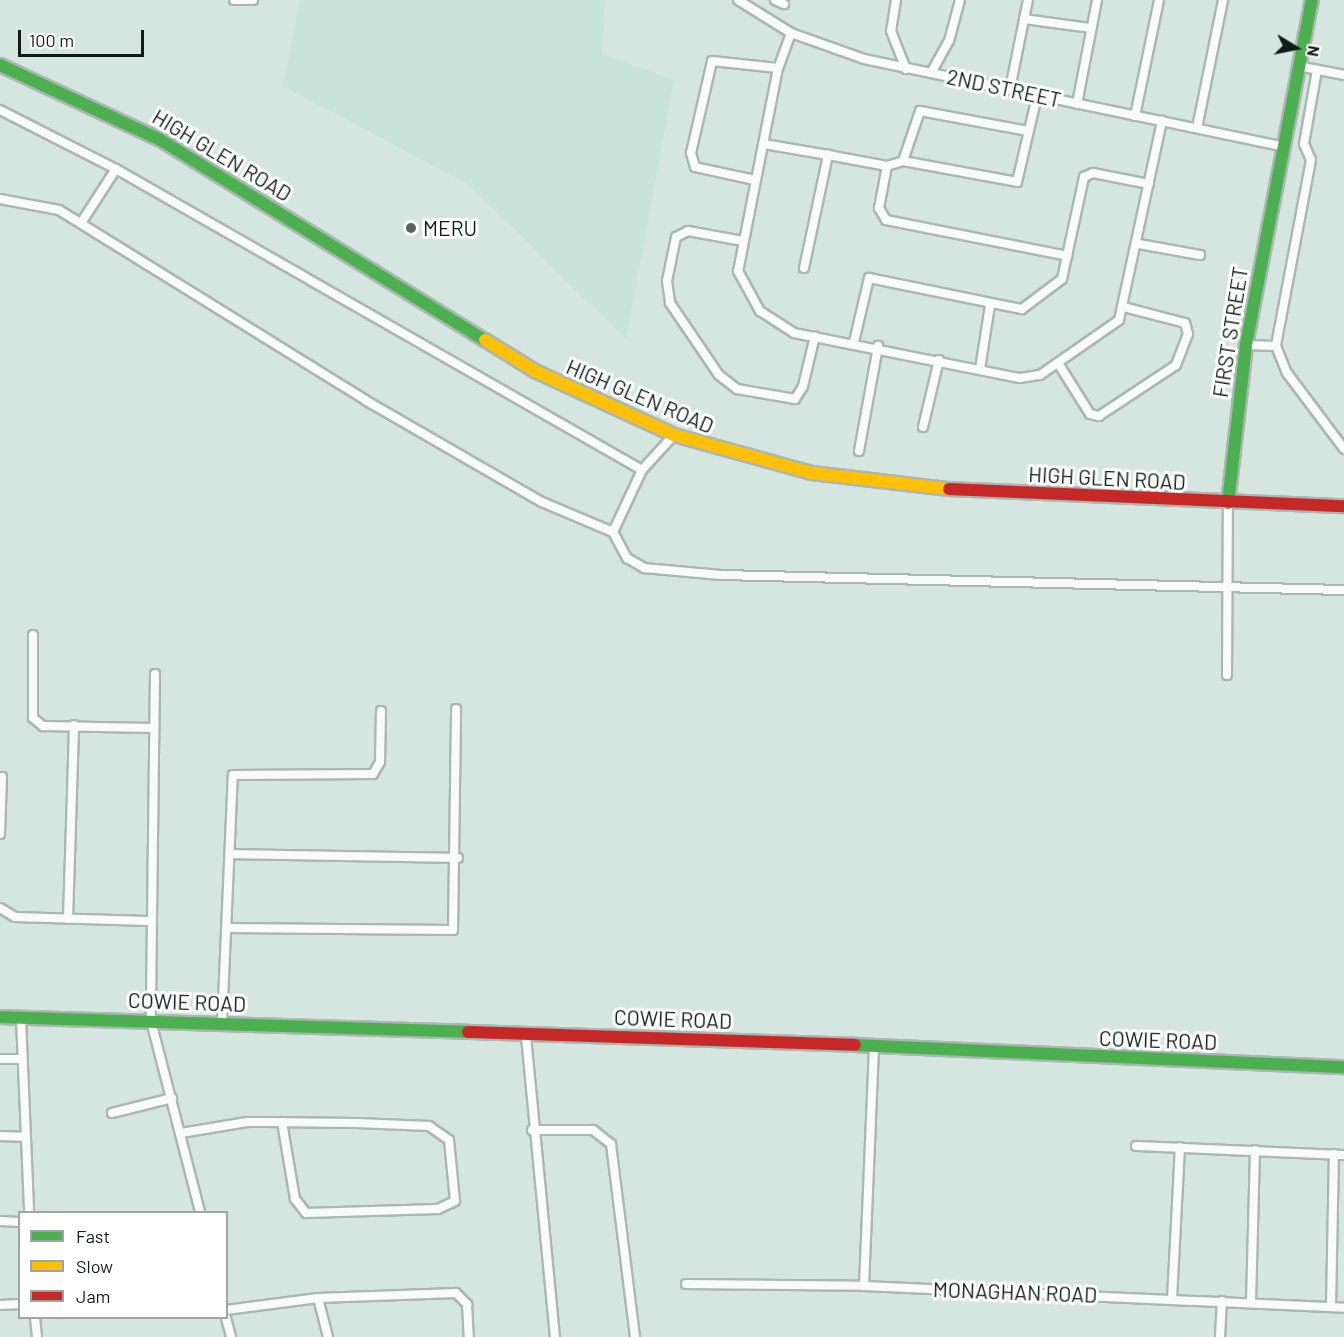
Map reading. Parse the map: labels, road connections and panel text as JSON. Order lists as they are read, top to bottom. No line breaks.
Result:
{"streets":{"street":["2ND STREET","HIGH GLEN ROAD","FIRST STREET","COWIE ROAD","MONAGHAN ROAD"]},"crossings":[["2ND STREET","FIRST STREET"],["HIGH GLEN ROAD","FIRST STREET"]],"places":["MERU"],"legend":["Fast","Slow","Jam"],"scale_bar":"100 m","north":"right"}
